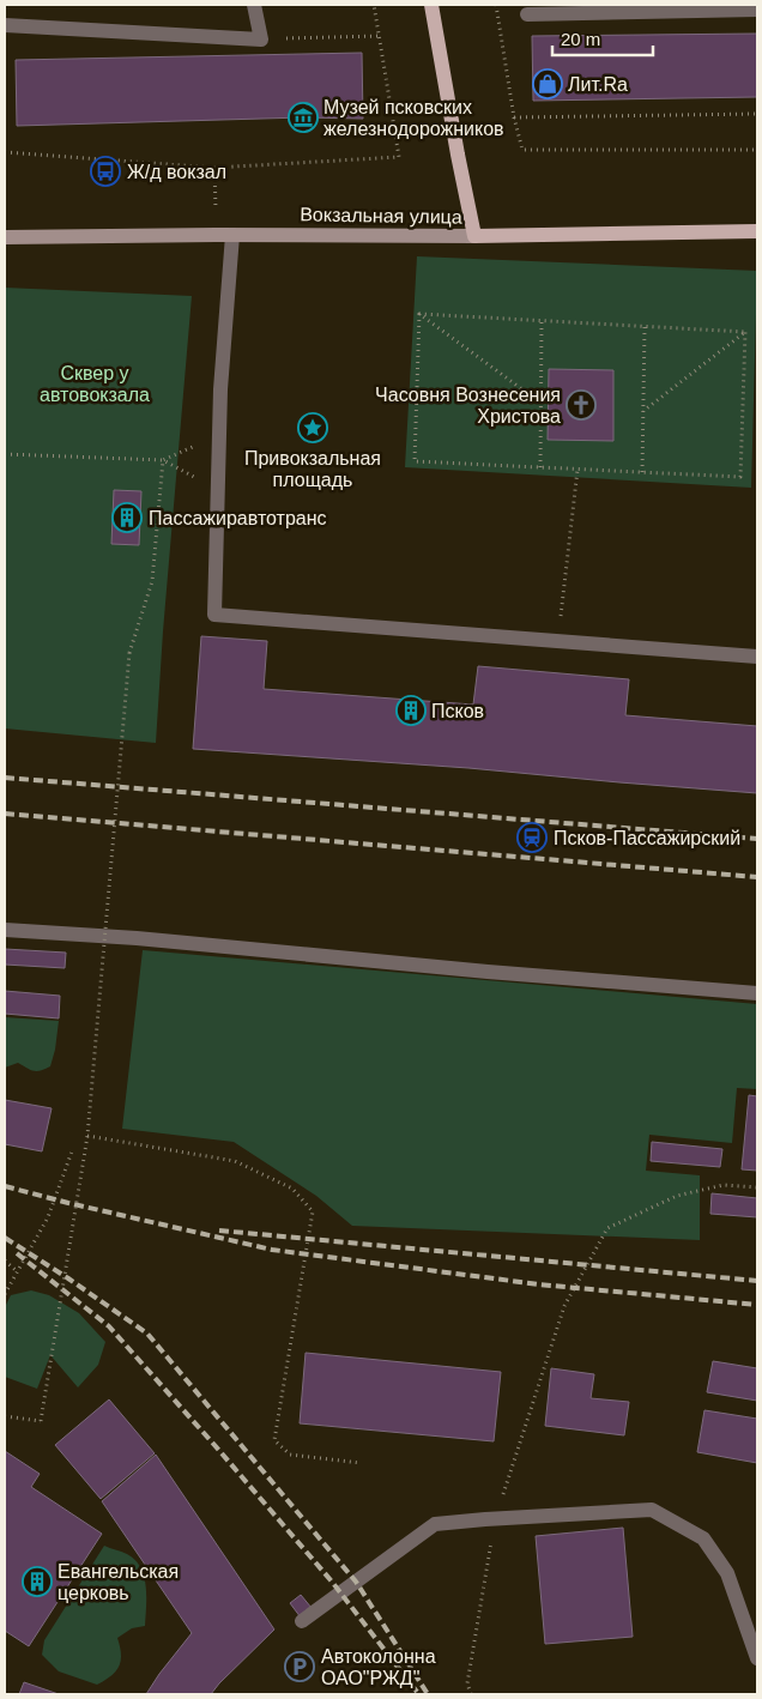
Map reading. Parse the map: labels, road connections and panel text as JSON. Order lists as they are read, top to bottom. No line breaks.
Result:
{"streets":{"main road":["Вокзальная улица"]},"parks":["Сквер у автовокзала"],"places":{"shop":["Лит.Ra"],"museum":["Музей псковских железнодорожников"],"bus stop":["Ж/д вокзал"],"church":["Часовня Вознесения Христова"],"place":["Привокзальная площадь"],"building":["Пассажиравтотранс","Псков","Евангельская церковь"],"station":["Псков-Пассажирский"],"parking":["Автоколонна ОАО\"РЖД\""]},"scale_bar":"20 m"}
